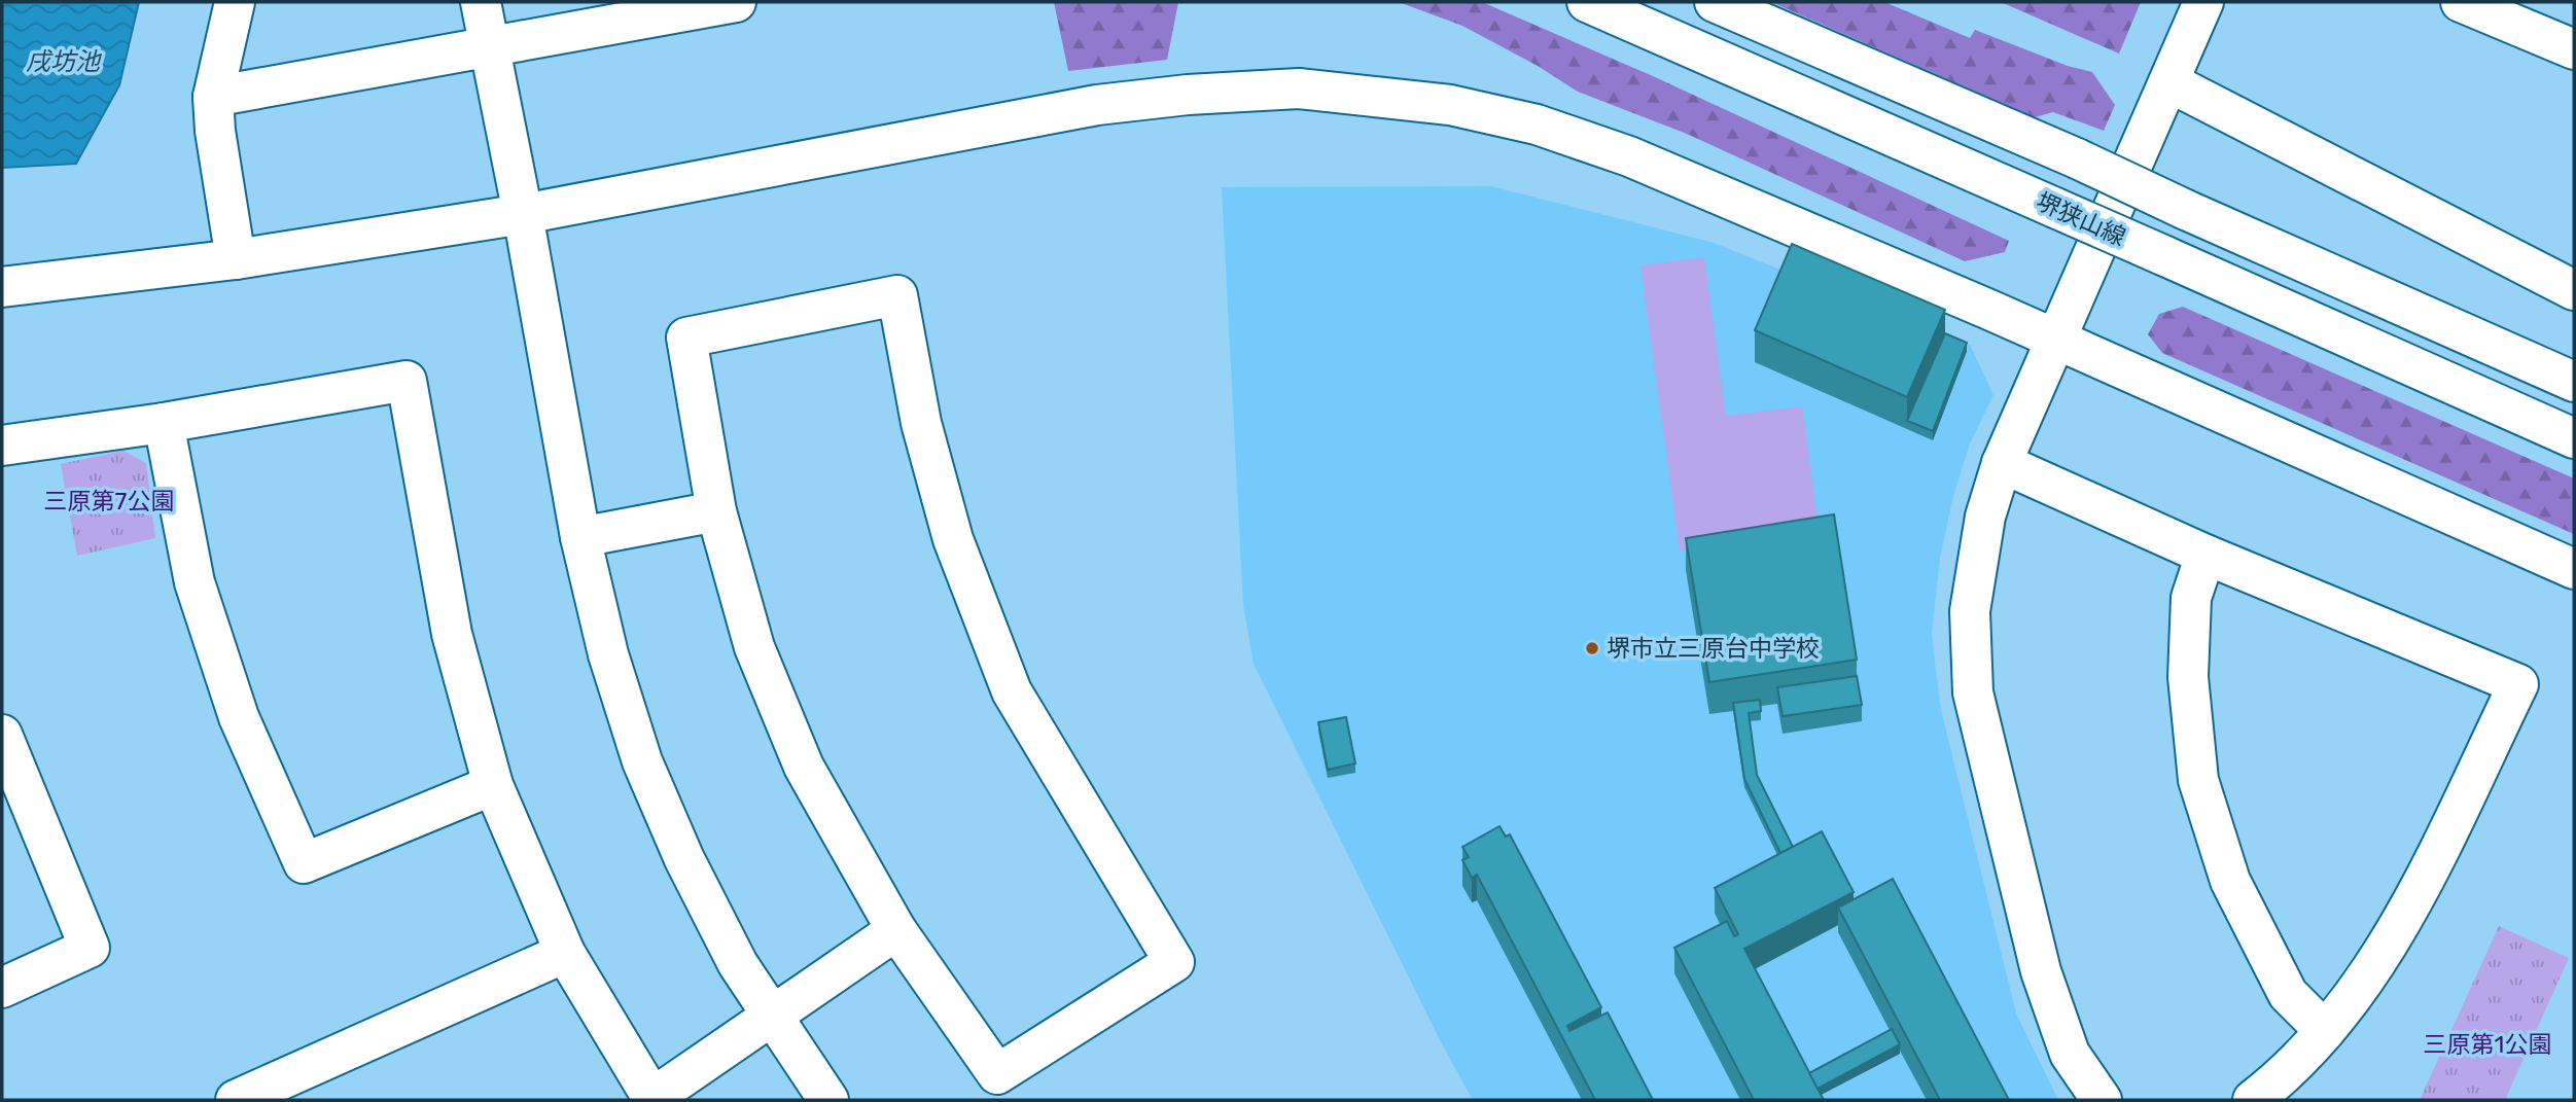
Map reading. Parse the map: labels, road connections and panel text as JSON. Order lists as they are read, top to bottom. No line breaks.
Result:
{"streets":{"street":["堺狭山線"]},"water":["戌坊池"],"parks":["三原第7公園","三原第1公園"],"places":["堺市立三原台中学校"]}
